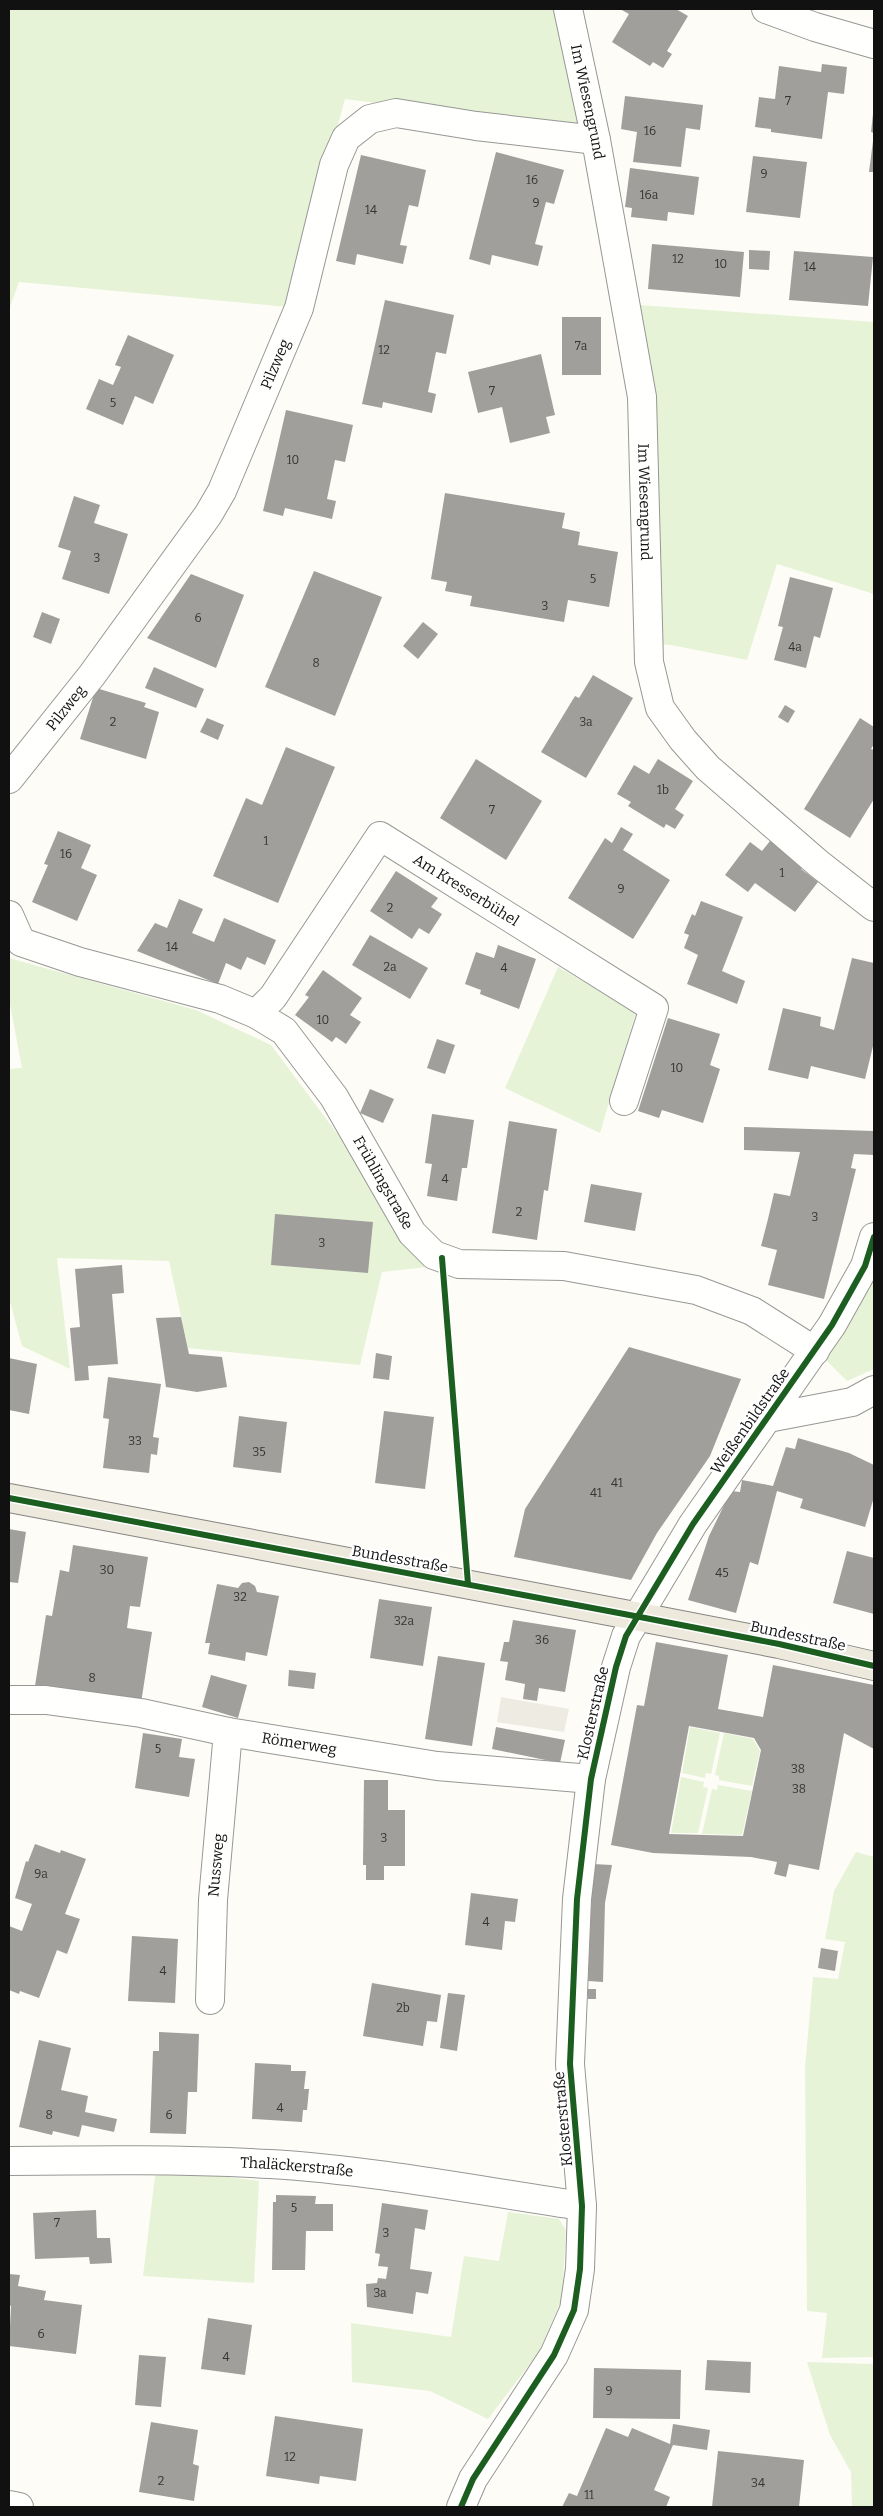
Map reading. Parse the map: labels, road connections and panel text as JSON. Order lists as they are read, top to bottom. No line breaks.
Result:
{"streets":{"main road":["Bundesstraße"],"street":["Im Wiesengrund","Pilzweg","Am Kresserbühel","Frühlingstraße","Weißenbildstraße","Klosterstraße","Römerweg","Nussweg","Thaläckerstraße"]},"crossings":[["Im Wiesengrund","Pilzweg"],["Am Kresserbühel","Frühlingstraße"],["Frühlingstraße","Weißenbildstraße"],["Weißenbildstraße","Bundesstraße"],["Weißenbildstraße","Klosterstraße"],["Bundesstraße","Klosterstraße"],["Klosterstraße","Römerweg"],["Klosterstraße","Thaläckerstraße"],["Römerweg","Nussweg"]],"house_numbers":["7","16","9","16","16a","9","14","12","10","14","7a","12","7","5","10","3","5","3","6","4a","8","2","3a","1b","7","1","16","1","9","2","14","2a","4","10","10","4","2","3","3","33","35","41","41","30","45","32","32a","36","8","5","38","38","3","9a","4","4","2b","4","8","6","5","7","3","3a","6","4","9","12","2","34","11"]}
